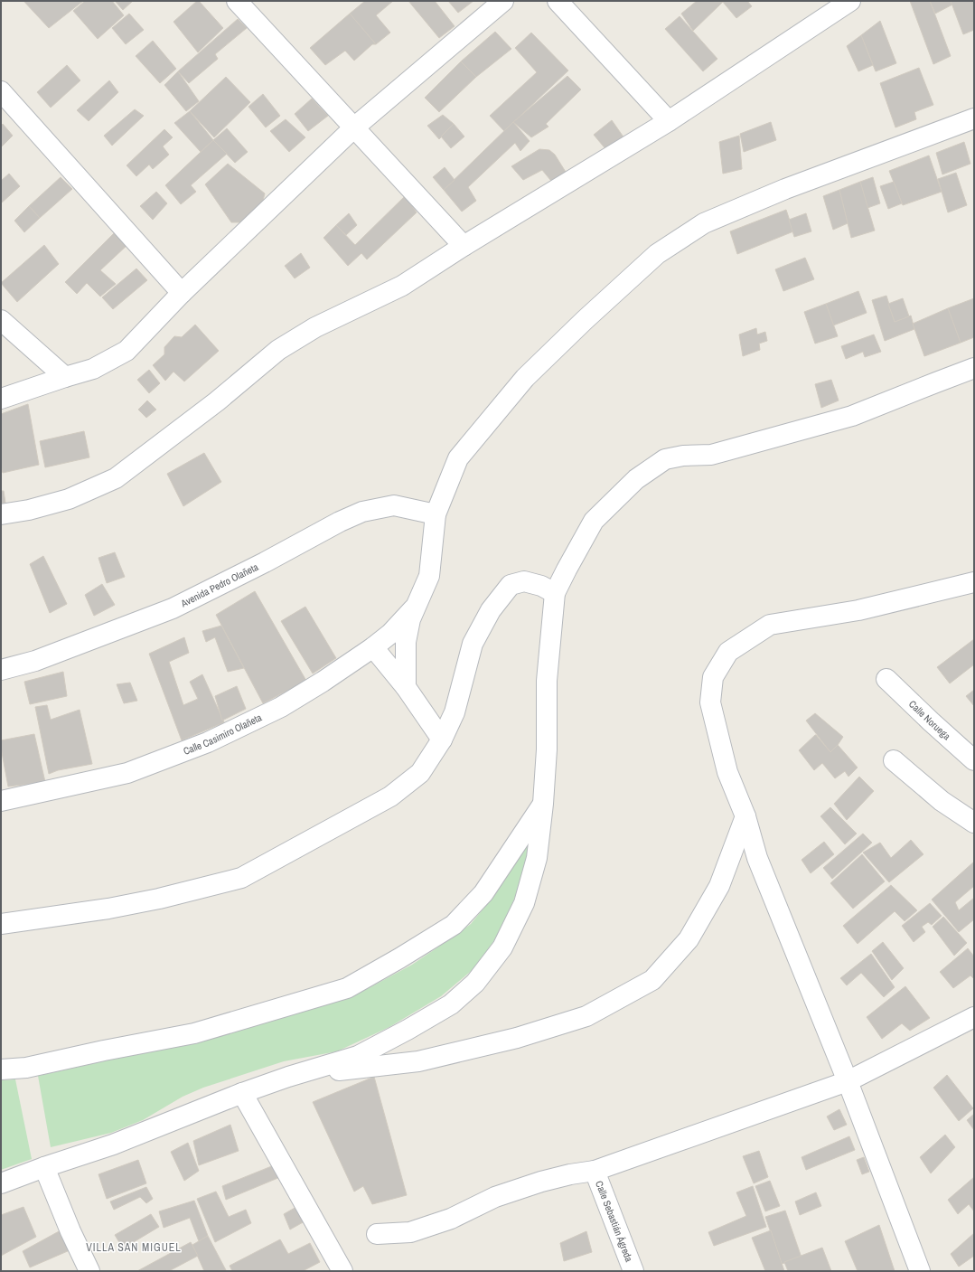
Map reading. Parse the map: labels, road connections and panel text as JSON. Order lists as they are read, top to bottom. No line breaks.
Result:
{"streets":{"street":["Avenida Pedro Olañeta","Calle Noruega","Calle Casimiro Olañeta","Calle Sebastián Ágreda"]},"districts":["VILLA SAN MIGUEL"]}
